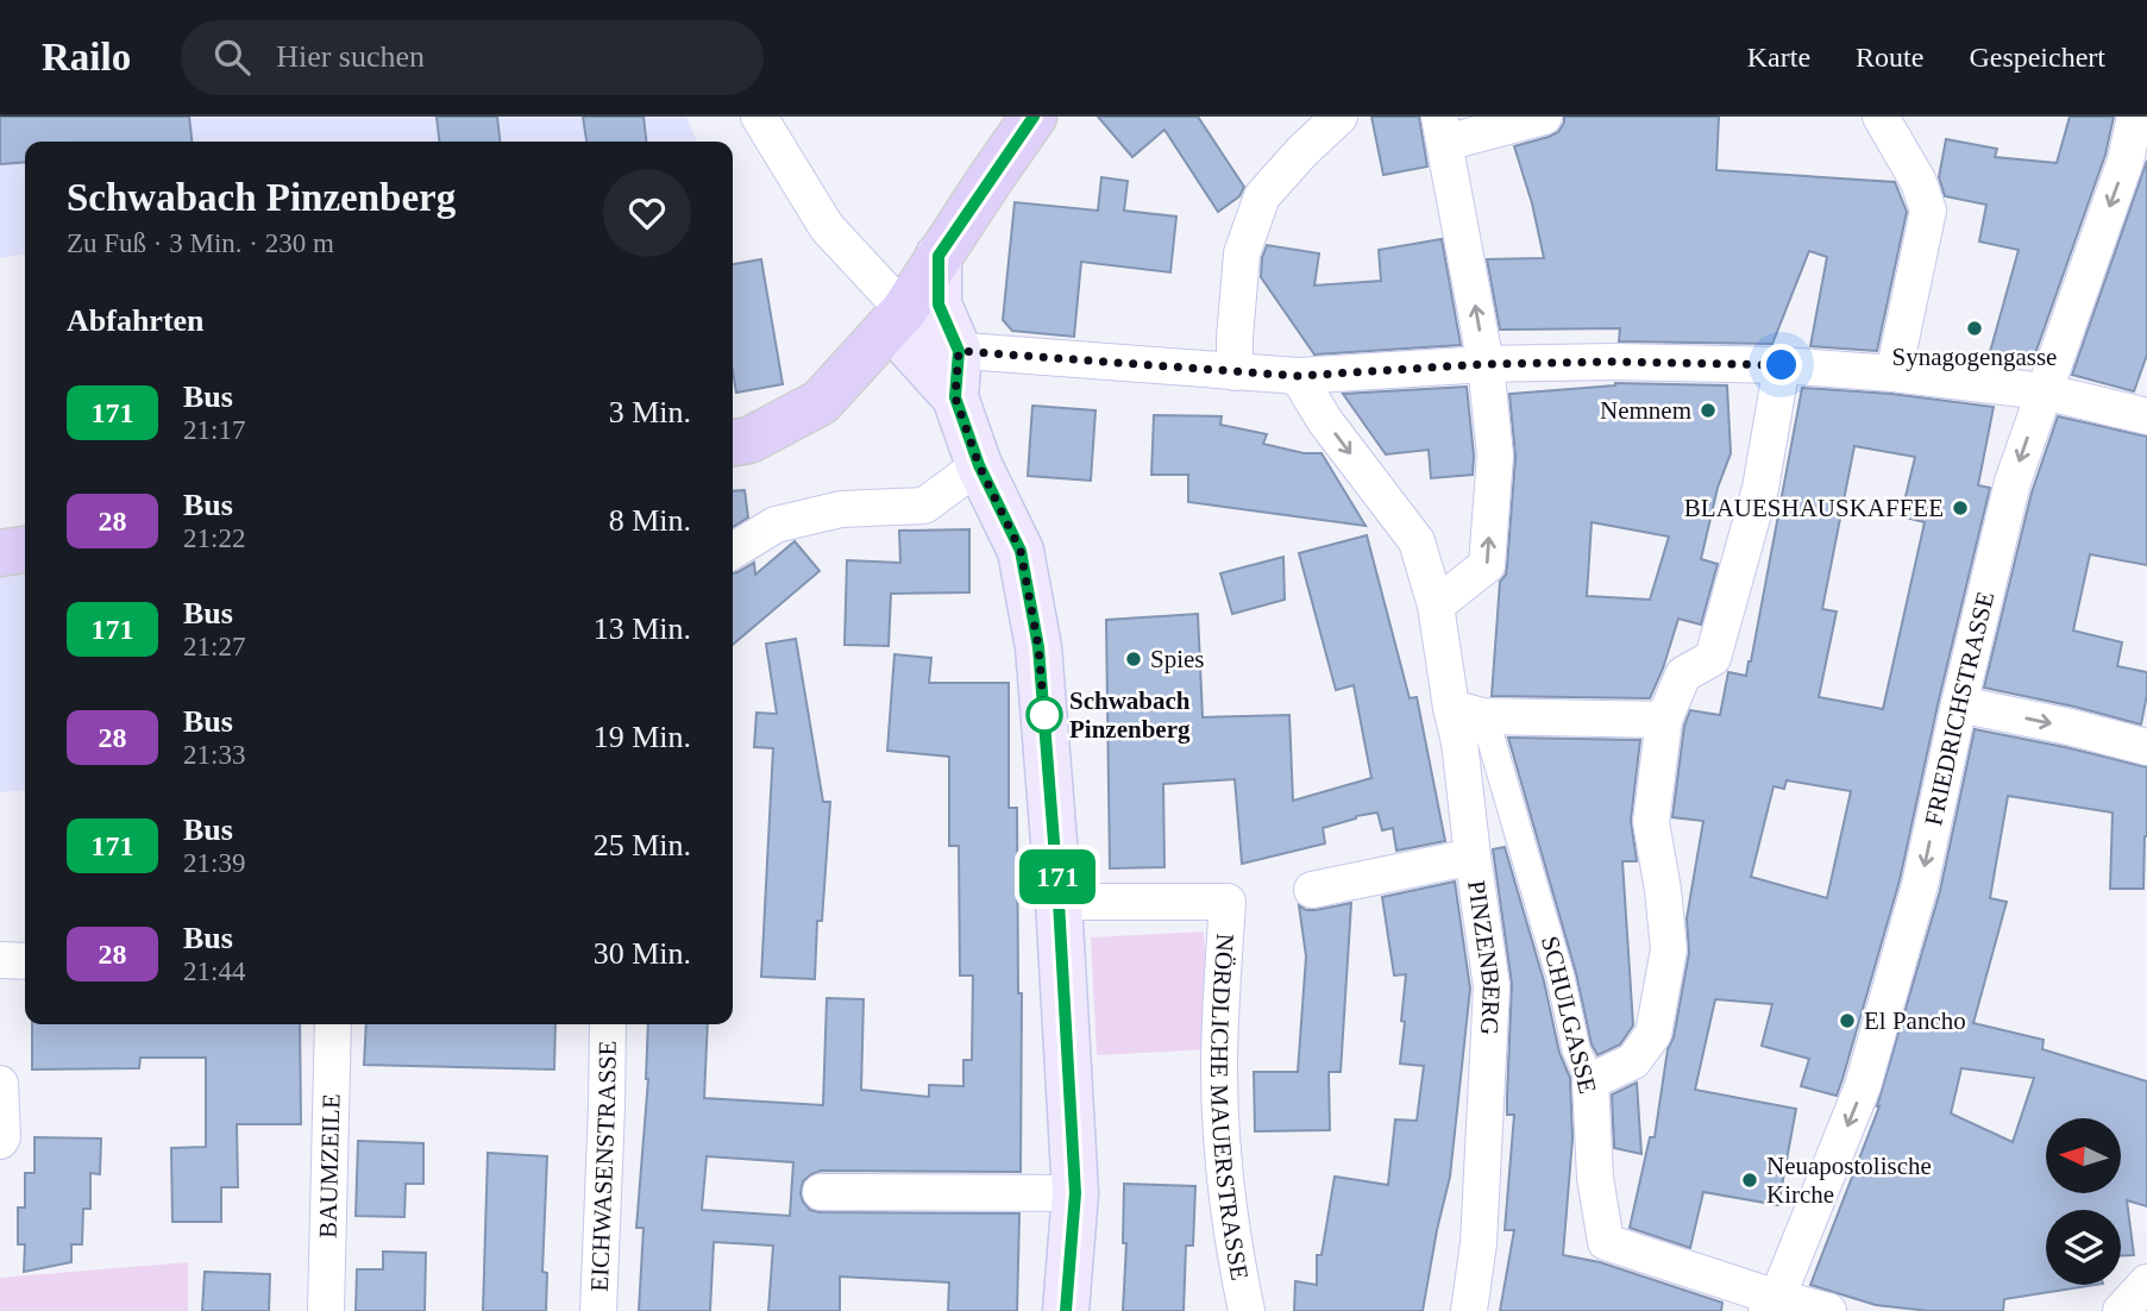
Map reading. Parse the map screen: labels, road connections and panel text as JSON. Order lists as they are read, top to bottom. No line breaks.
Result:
{"streets":{"street":["FRIEDRICHSTRASSE","PINZENBERG","SCHULGASSE","NÖRDLICHE MAUERSTRASSE","BAUMZEILE","EICHWASENSTRASSE"]},"crossings":[["FRIEDRICHSTRASSE","SCHULGASSE"],["PINZENBERG","SCHULGASSE"]],"places":["Synagogengasse","Nemnem","BLAUESHAUSKAFFEE","Spies","Schwabach Pinzenberg","El Pancho","Neuapostolische Kirche"],"lines":["bus line 171"],"north":"left","page":{"header":"Railo","search":"Hier suchen","nav":["Karte","Route","Gespeichert"],"on_map":"171","heading":[["Schwabach Pinzenberg","Zu Fuß · 3 Min. · 230 m"],"Abfahrten"],"list":[{"mark":"171","name":"Bus","note":"21:17","value":"3 Min."},{"mark":"28","name":"Bus","note":"21:22","value":"8 Min."},{"mark":"171","name":"Bus","note":"21:27","value":"13 Min."},{"mark":"28","name":"Bus","note":"21:33","value":"19 Min."},{"mark":"171","name":"Bus","note":"21:39","value":"25 Min."},{"mark":"28","name":"Bus","note":"21:44","value":"30 Min."}]}}
